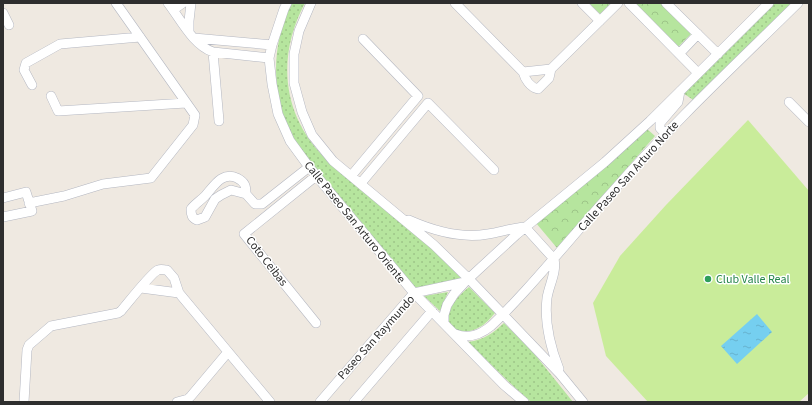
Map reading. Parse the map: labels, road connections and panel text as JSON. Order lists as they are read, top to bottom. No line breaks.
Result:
{"streets":{"street":["Calle Paseo San Arturo Norte","Calle Paseo San Arturo Oriente","Coto Ceibas","Paseo San Raymundo"]},"crossings":[["Calle Paseo San Arturo Norte","Calle Paseo San Arturo Oriente"],["Calle Paseo San Arturo Norte","Paseo San Raymundo"],["Calle Paseo San Arturo Oriente","Coto Ceibas"],["Calle Paseo San Arturo Oriente","Paseo San Raymundo"]],"places":["Club Valle Real"]}
